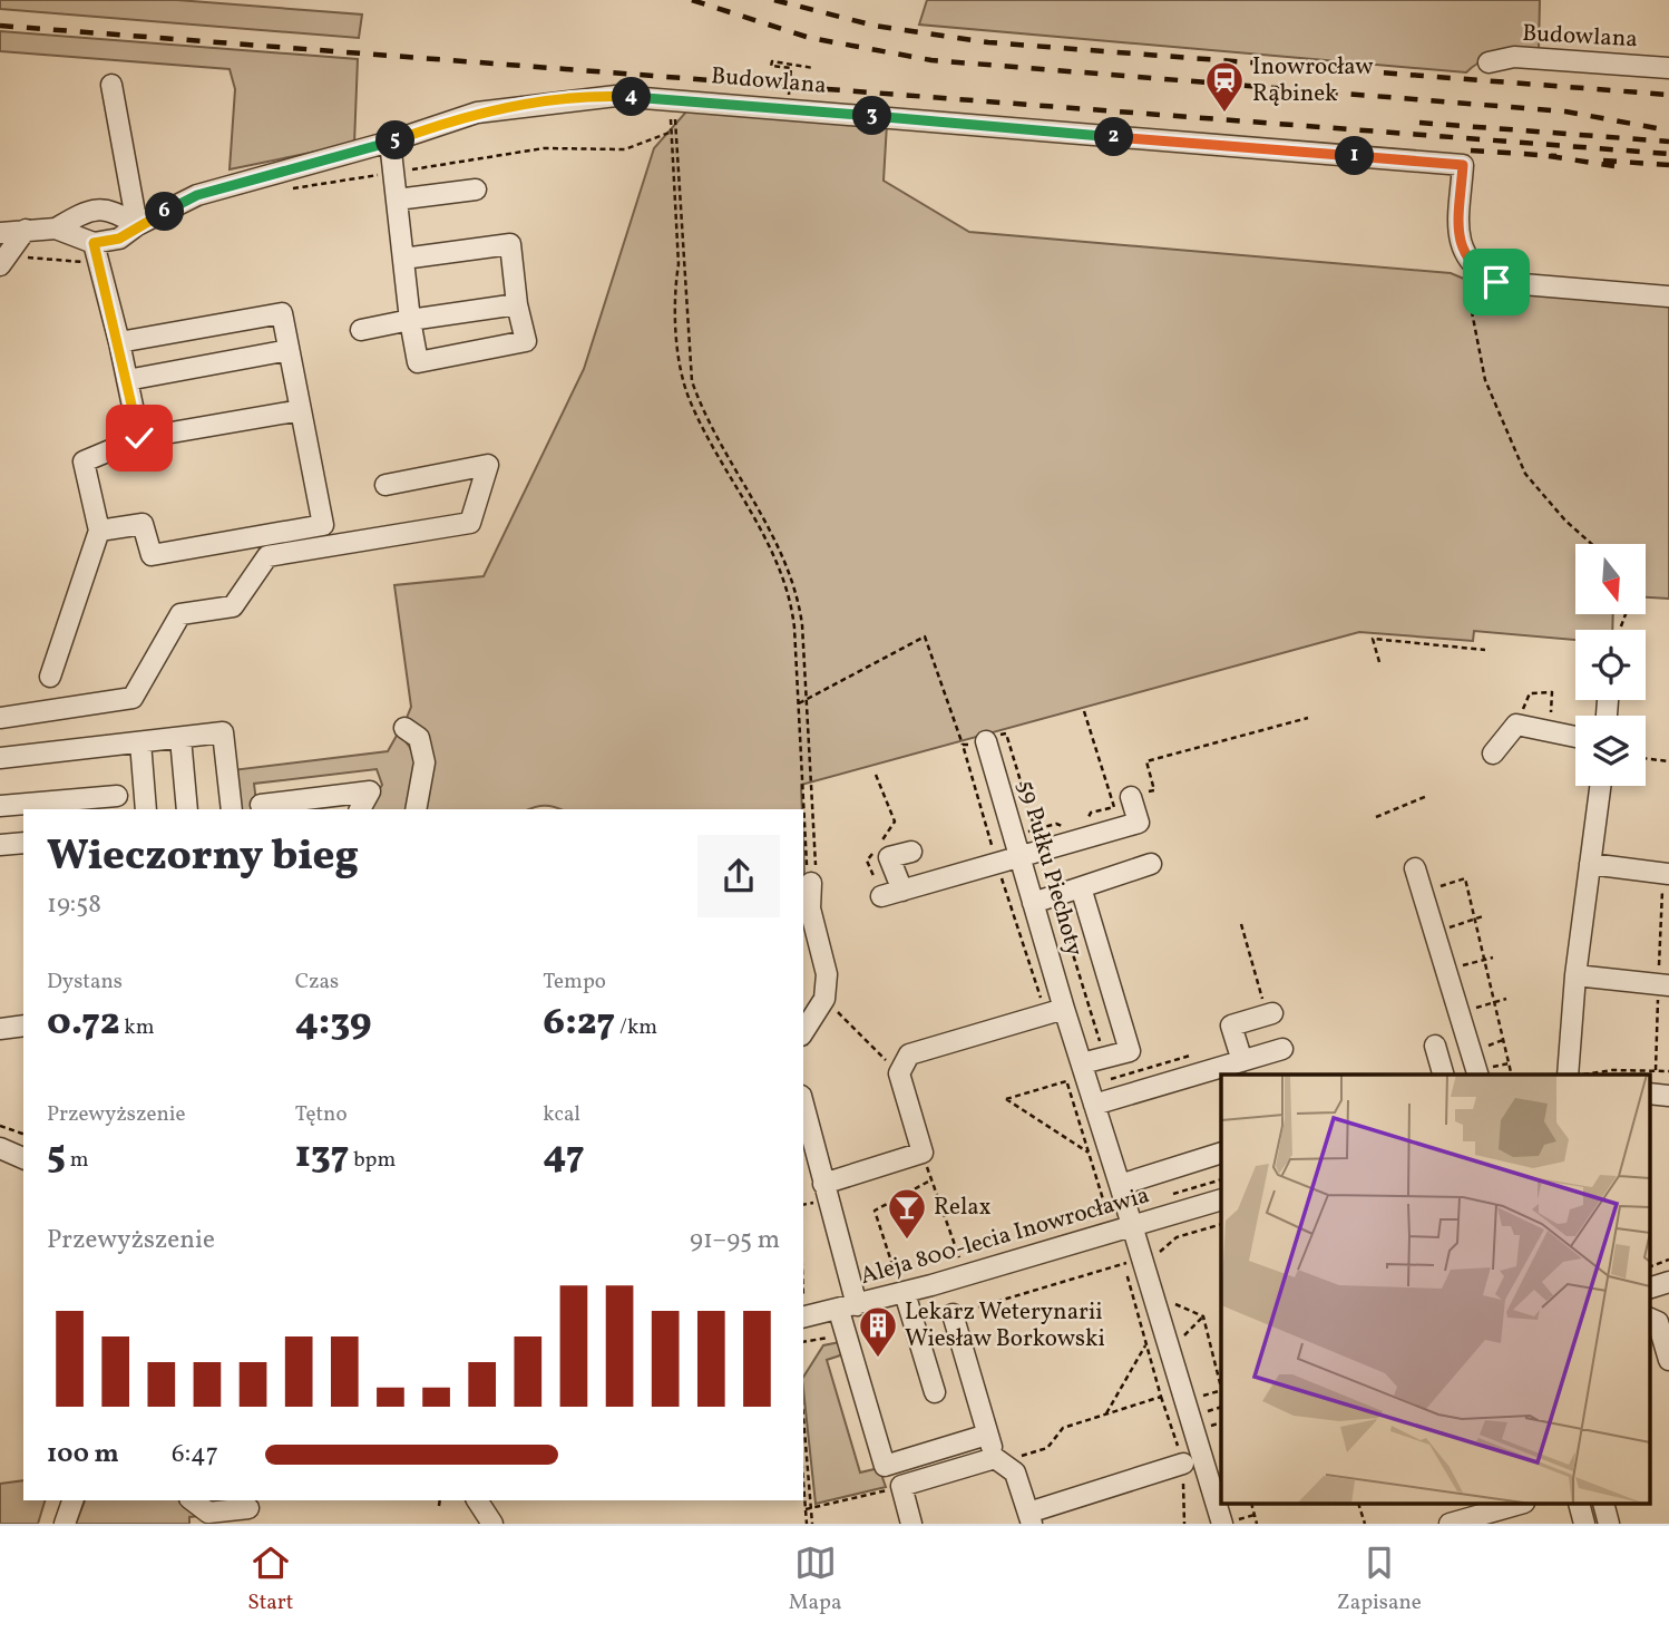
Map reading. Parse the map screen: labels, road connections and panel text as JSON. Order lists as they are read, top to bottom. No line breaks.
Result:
{"streets":{"street":["Budowlana","59 Pułku Piechoty","Aleja 800-lecia Inowrocławia"]},"crossings":[["59 Pułku Piechoty","Aleja 800-lecia Inowrocławia"]],"places":{"station":["Inowrocław Rąbinek"],"bar":["Relax"],"building":["Lekarz Weterynarii Wiesław Borkowski"]},"north":"bottom","page":{"pins":["4","3","2","5","1","6"],"heading":["Wieczorny bieg","19:58"],"stats":[["Dystans","0.72 km"],["Czas","4:39"],["Tempo","6:27 /km"],["Przewyższenie","5 m"],["Tętno","137 bpm"],["kcal","47"]],"chart":["Przewyższenie","91–95 m"],"list":[{"name":"100 m","note":"6:47"}],"tabs":["Start","Mapa","Zapisane"]}}
